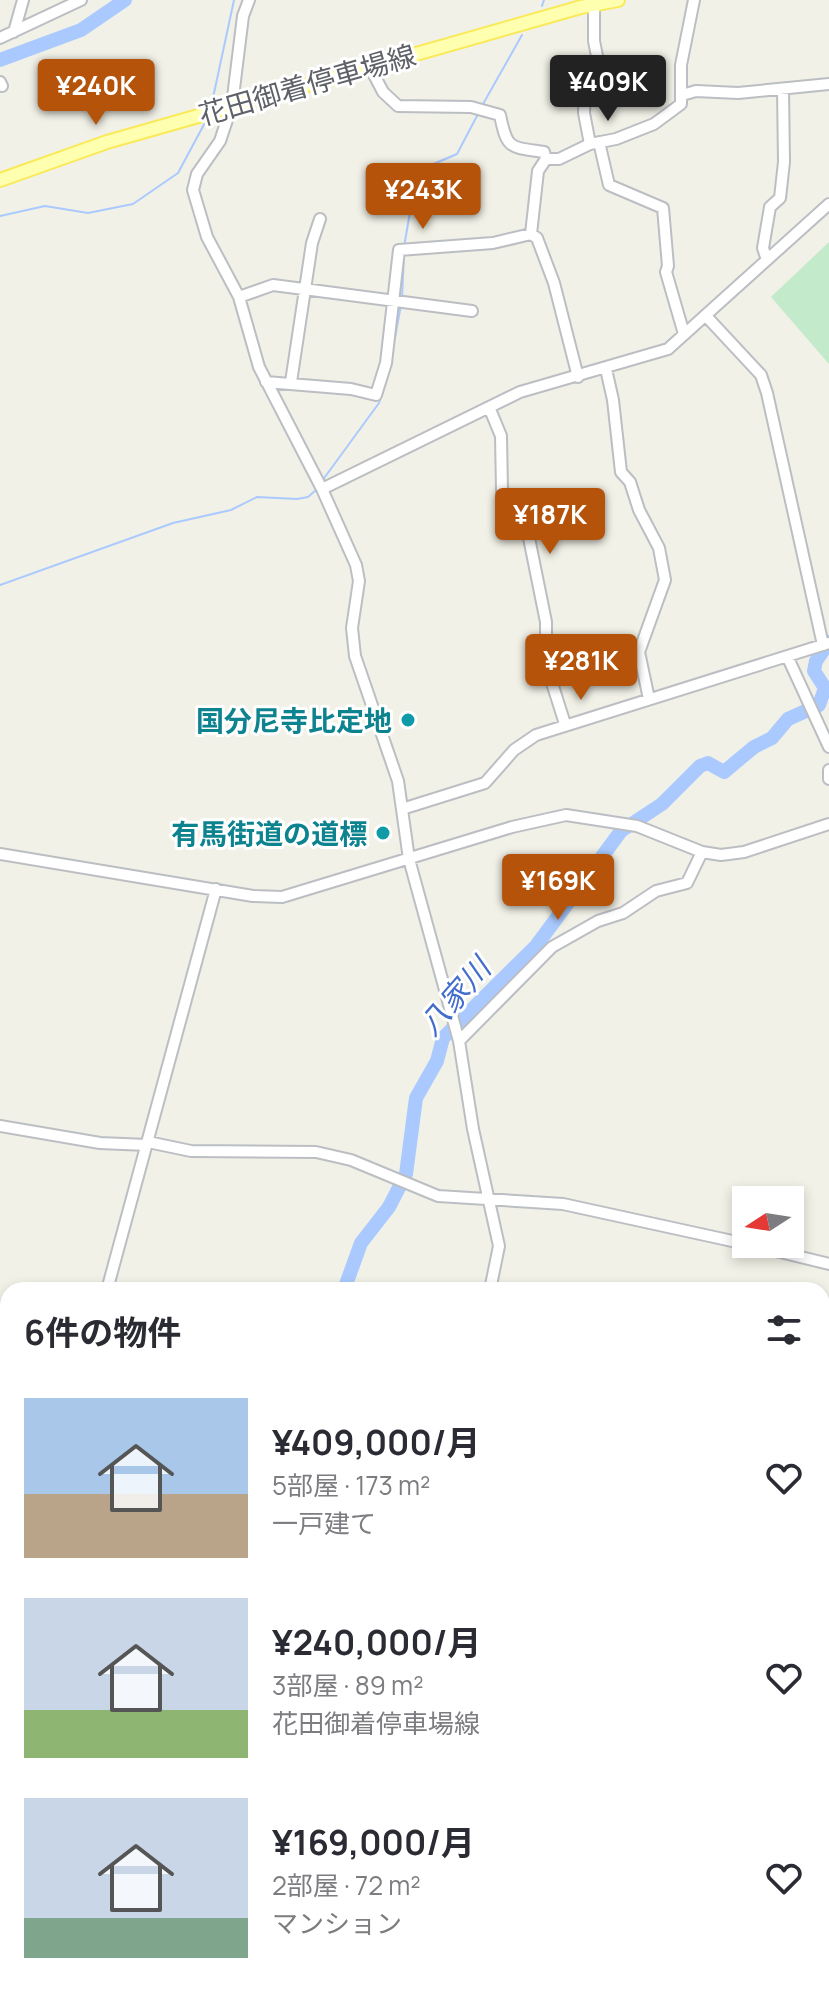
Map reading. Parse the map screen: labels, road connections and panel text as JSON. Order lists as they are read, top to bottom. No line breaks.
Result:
{"streets":{"main road":["花田御着停車場線"]},"water":["八家川"],"places":["国分尼寺比定地","有馬街道の道標"],"north":"left","page":{"price":["¥409K","¥240K","¥243K","¥187K","¥281K","¥169K"],"heading":"6件の物件","list":[{"name":"¥409,000/月","note":"5部屋 · 173 m² · 一戸建て"},{"name":"¥240,000/月","note":"3部屋 · 89 m² · 花田御着停車場線"},{"name":"¥169,000/月","note":"2部屋 · 72 m² · マンション"}]}}
